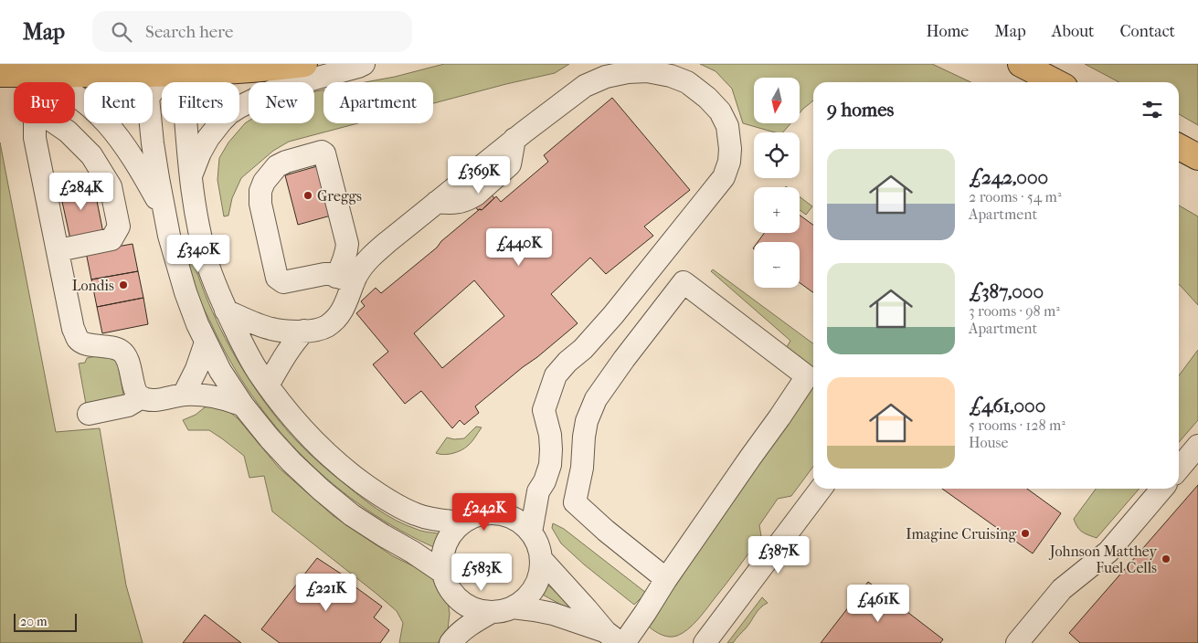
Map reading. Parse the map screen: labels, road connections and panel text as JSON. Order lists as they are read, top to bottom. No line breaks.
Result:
{"places":["Greggs","Londis","Imagine Cruising","Johnson Matthey Fuel Cells"],"scale_bar":"20 m","north":"bottom","page":{"header":"Map","search":"Search here","nav":["Home","Map","About","Contact"],"map_buttons":["+","−"],"chip":["Buy","Rent","Filters","New","Apartment"],"heading":"9 homes","list":[{"name":"£242,000","note":"2 rooms · 54 m² · Apartment"},{"name":"£387,000","note":"3 rooms · 98 m² · Apartment"},{"name":"£461,000","note":"5 rooms · 128 m² · House"}],"price":["£369K","£284K","£440K","£340K","£242K","£387K","£583K","£221K","£461K"],"scale":"20 m"}}
